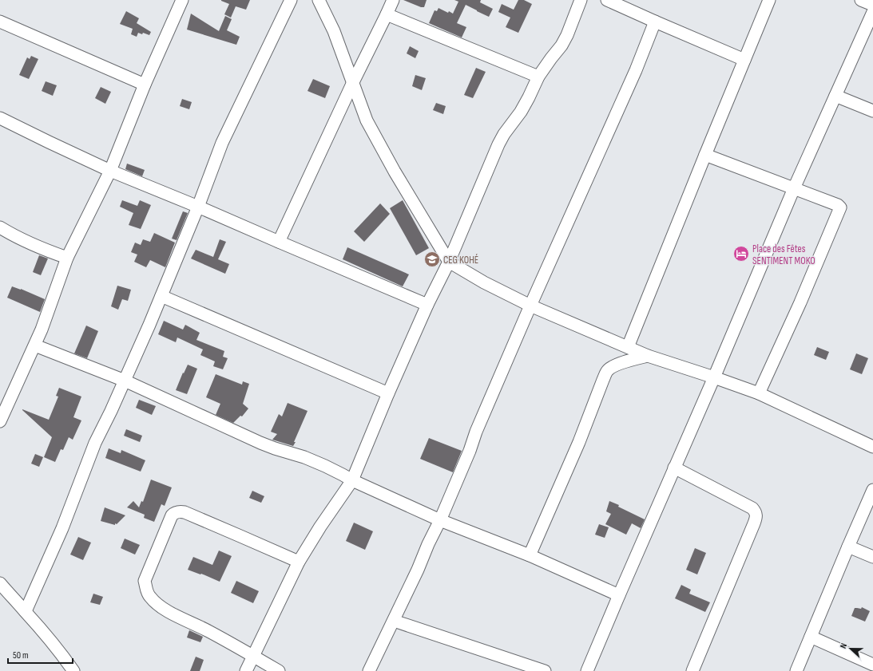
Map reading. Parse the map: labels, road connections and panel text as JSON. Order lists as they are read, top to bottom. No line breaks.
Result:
{"places":{"hotel":["Place des Fêtes SENTIMENT MOKO"],"school or university":["CEG KOHÉ"]},"scale_bar":"50 m","north":"left"}
